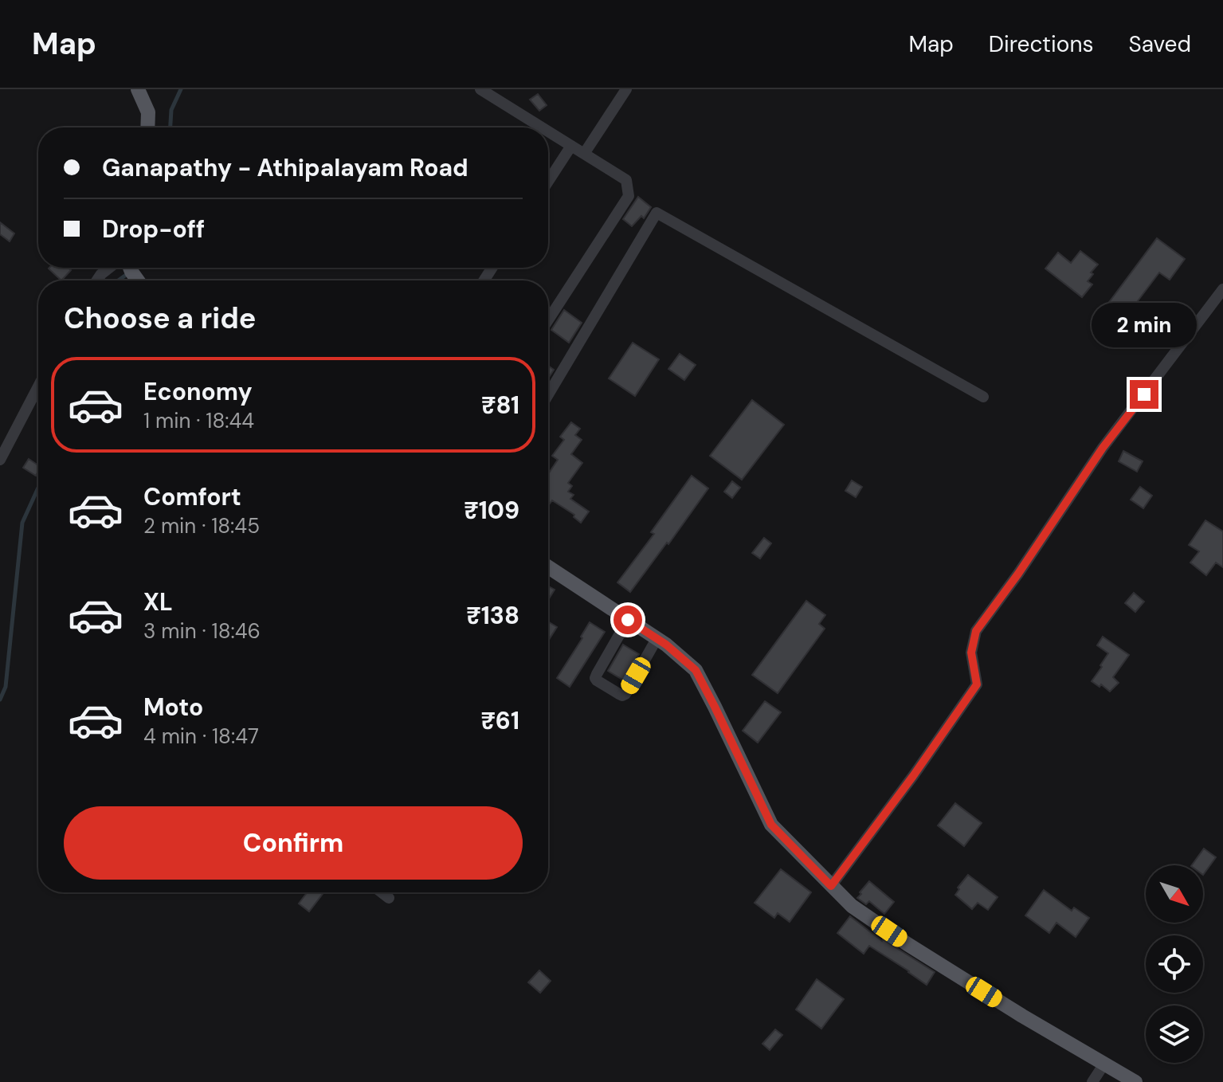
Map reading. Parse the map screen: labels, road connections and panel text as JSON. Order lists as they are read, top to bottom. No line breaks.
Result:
{"north":"bottom right","page":{"header":"Map","nav":["Map","Directions","Saved"],"banner":["Ganapathy - Athipalayam Road","Drop-off"],"heading":"Choose a ride","bubble":"2 min","list":[{"name":"Economy","note":"1 min · 18:44","value":"₹81"},{"name":"Comfort","note":"2 min · 18:45","value":"₹109"},{"name":"XL","note":"3 min · 18:46","value":"₹138"},{"name":"Moto","note":"4 min · 18:47","value":"₹61"}],"buttons":"Confirm"}}
